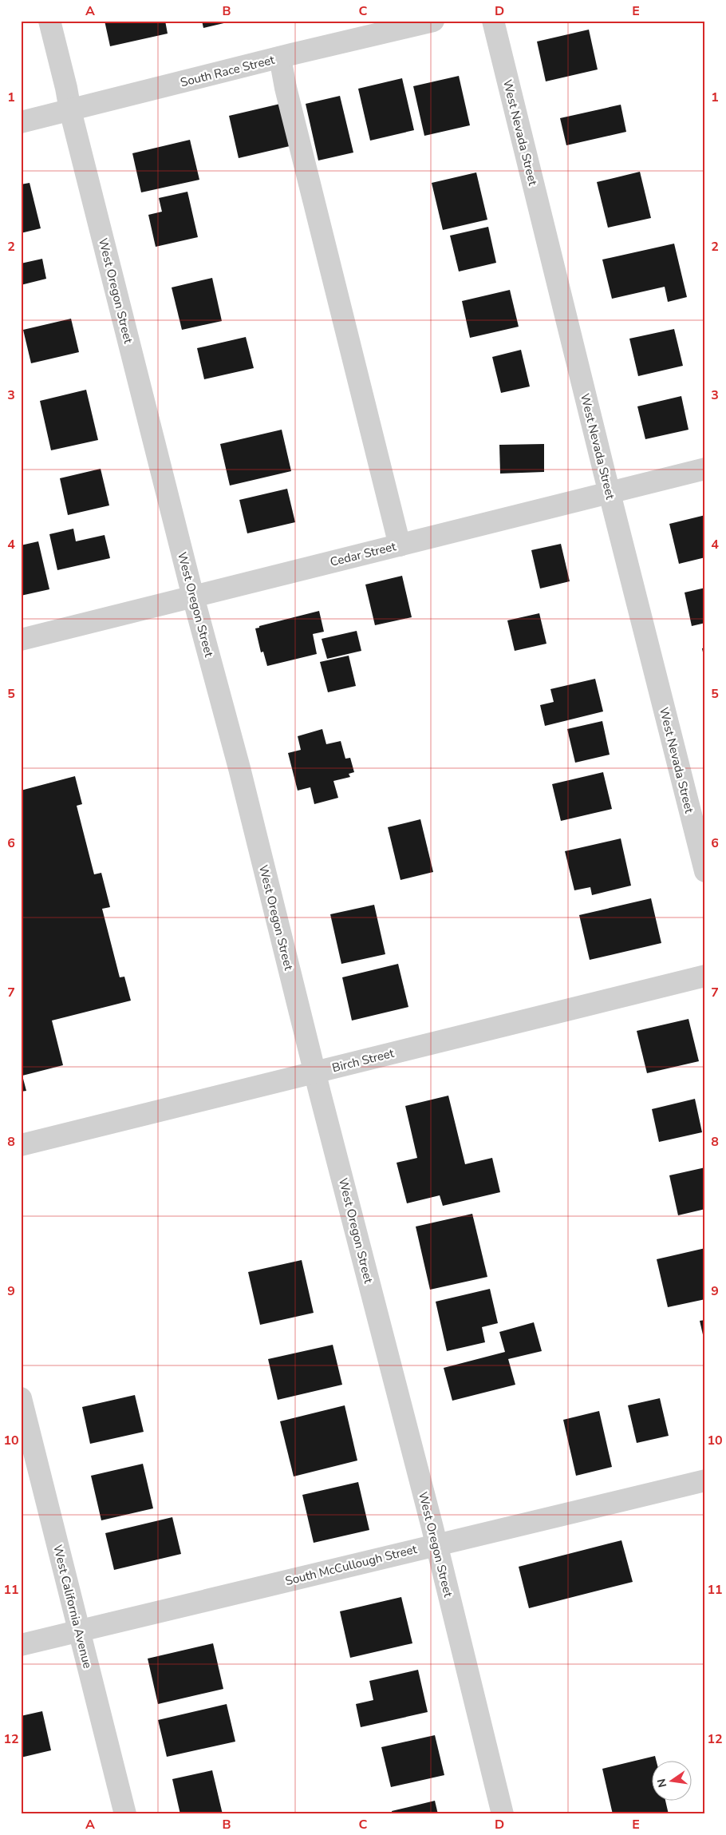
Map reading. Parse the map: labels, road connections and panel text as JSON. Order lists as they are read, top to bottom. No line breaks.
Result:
{"streets":{"street":["South Race Street","West Nevada Street","West Oregon Street","Cedar Street","Birch Street","South McCullough Street","West California Avenue"]},"crossings":[["South Race Street","West Oregon Street"],["West Nevada Street","Cedar Street"],["West Oregon Street","Cedar Street"],["West Oregon Street","Birch Street"],["West Oregon Street","South McCullough Street"],["South McCullough Street","West California Avenue"]],"north":"left","grid":{"columns":["A","B","C","D","E"],"rows":["1","2","3","4","5","6","7","8","9","10","11","12"]}}
